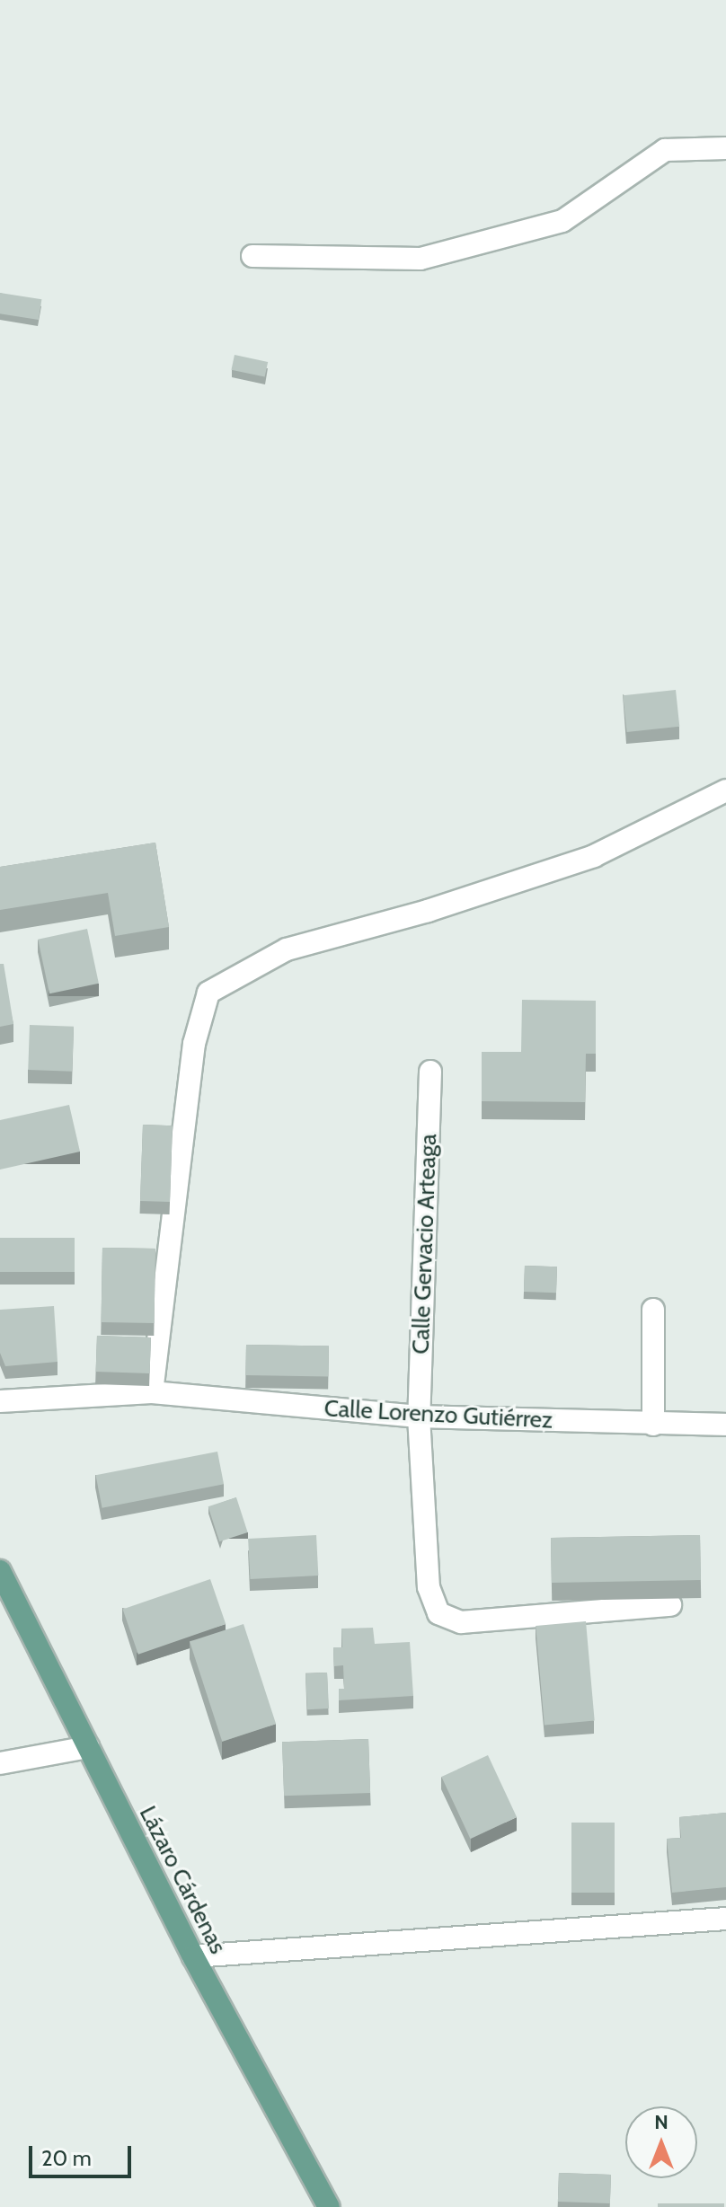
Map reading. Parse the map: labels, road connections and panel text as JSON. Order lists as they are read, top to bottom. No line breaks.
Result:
{"streets":{"main road":["Lázaro Cárdenas"],"street":["Calle Gervacio Arteaga","Calle Lorenzo Gutiérrez"]},"crossings":[["Calle Gervacio Arteaga","Calle Lorenzo Gutiérrez"]],"scale_bar":"20 m","north":"top"}
